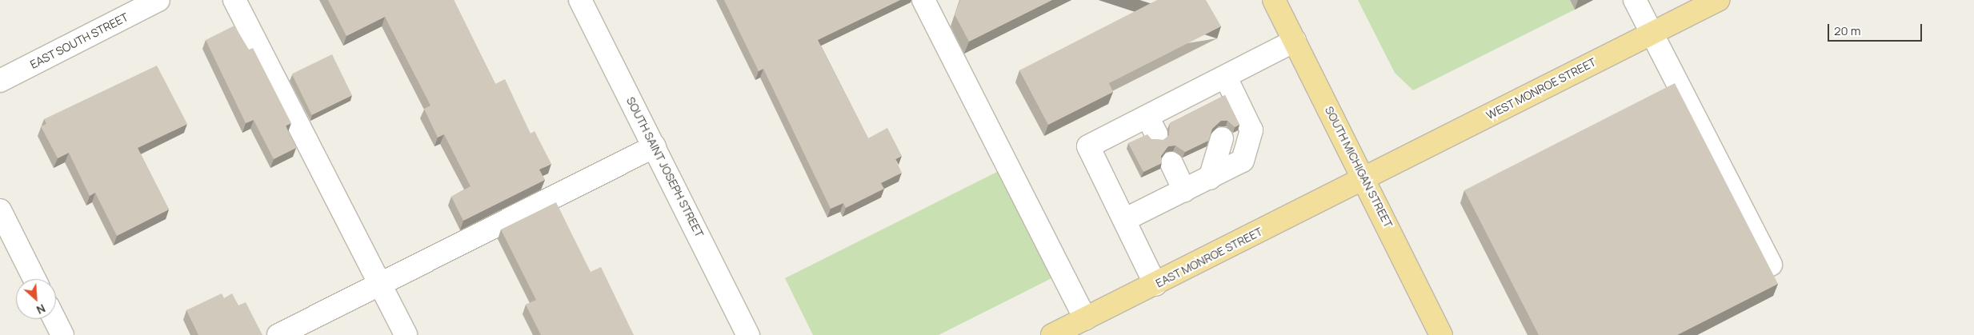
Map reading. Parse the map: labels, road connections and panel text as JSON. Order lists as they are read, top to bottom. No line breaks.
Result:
{"streets":{"main road":["WEST MONROE STREET","SOUTH MICHIGAN STREET","EAST MONROE STREET"],"street":["EAST SOUTH STREET","SOUTH SAINT JOSEPH STREET"]},"crossings":[["WEST MONROE STREET","SOUTH MICHIGAN STREET"],["WEST MONROE STREET","EAST MONROE STREET"],["SOUTH MICHIGAN STREET","EAST MONROE STREET"]],"scale_bar":"20 m","north":"bottom right"}
